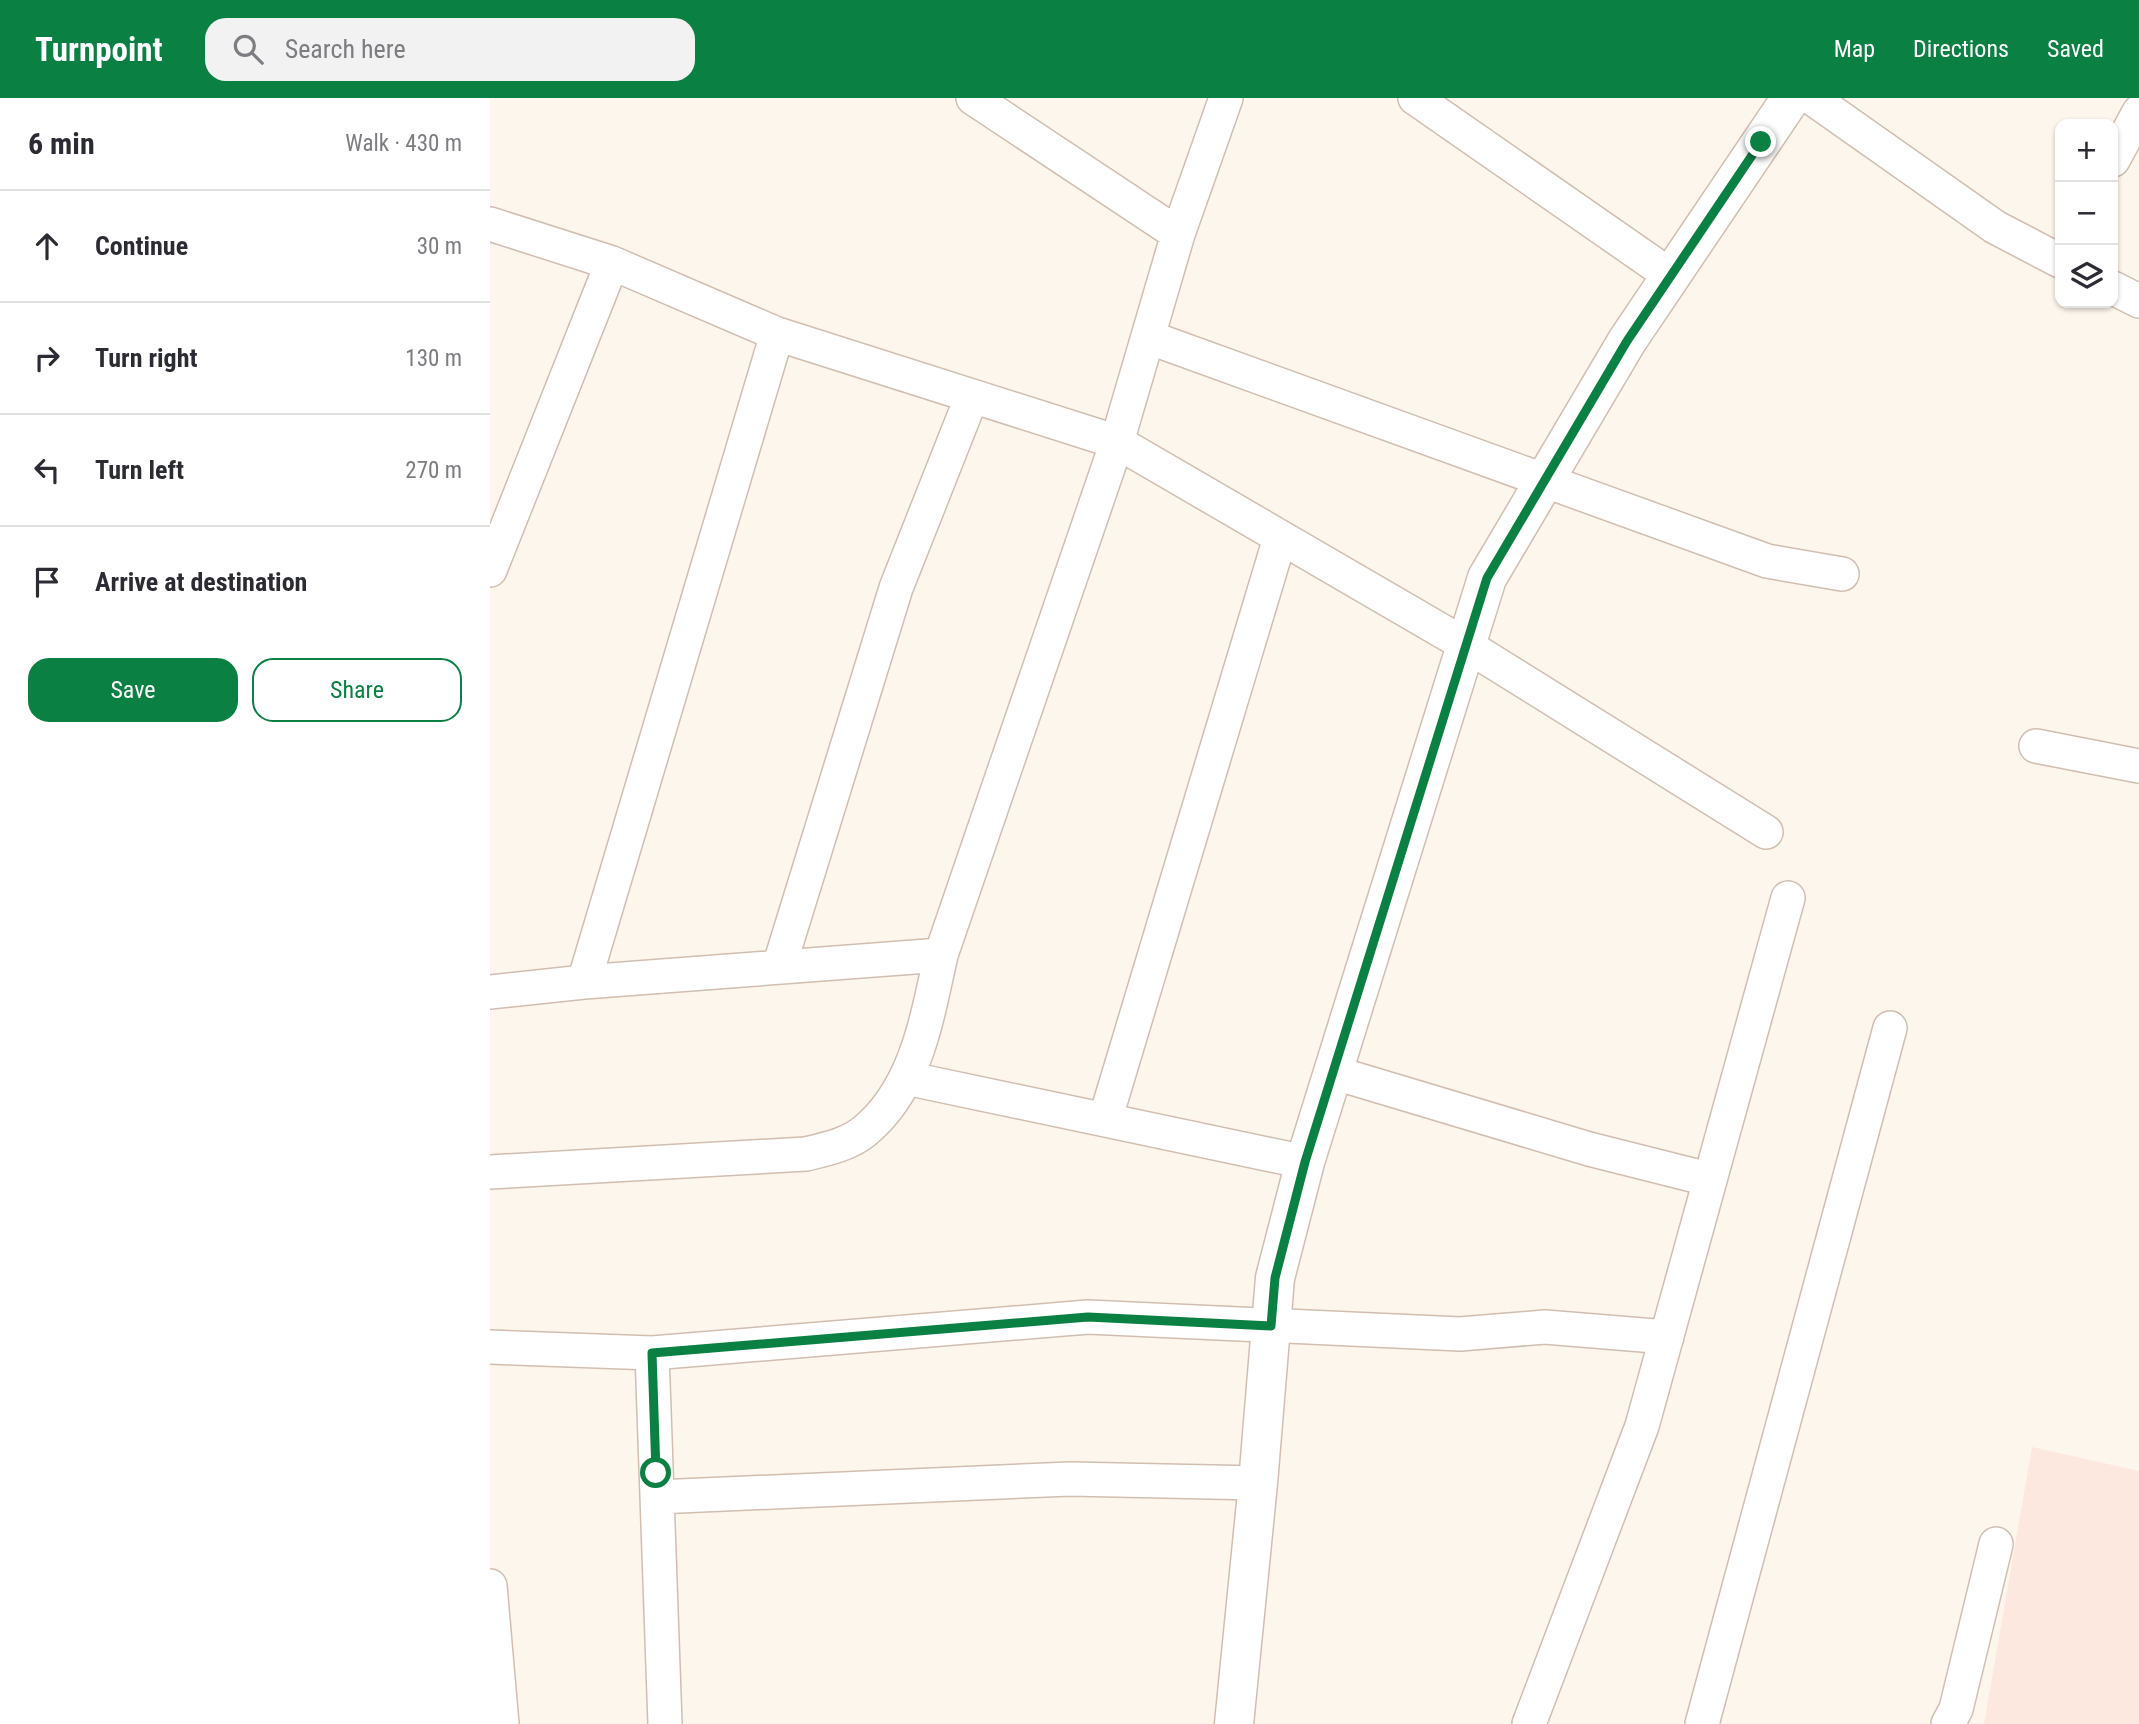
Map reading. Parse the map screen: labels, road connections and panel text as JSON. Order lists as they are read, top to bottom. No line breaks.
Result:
{"page":{"header":"Turnpoint","search":"Search here","nav":["Map","Directions","Saved"],"heading":["6 min","Walk · 430 m"],"map_buttons":["+","−"],"list":[["Continue","30 m"],["Turn right","130 m"],["Turn left","270 m"],"Arrive at destination"],"buttons":["Save","Share"]}}
